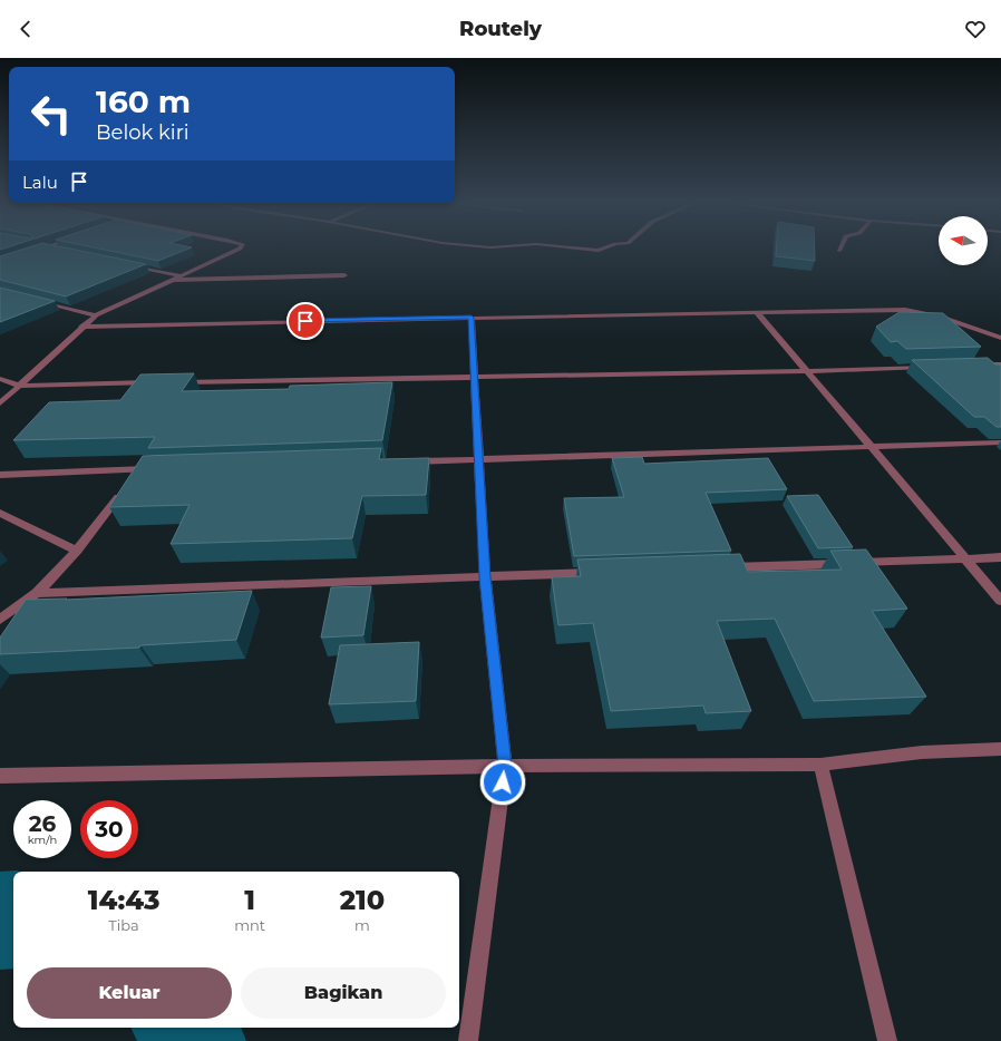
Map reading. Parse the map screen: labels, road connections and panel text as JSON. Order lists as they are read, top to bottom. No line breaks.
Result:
{"north":"left","page":{"header":"Routely","turn":["160 m","Belok kiri"],"then":"Lalu","speed":"26 km/h","limit":"30","eta":["14:43","Tiba","1","mnt","210","m"],"buttons":["Keluar","Bagikan"]}}
